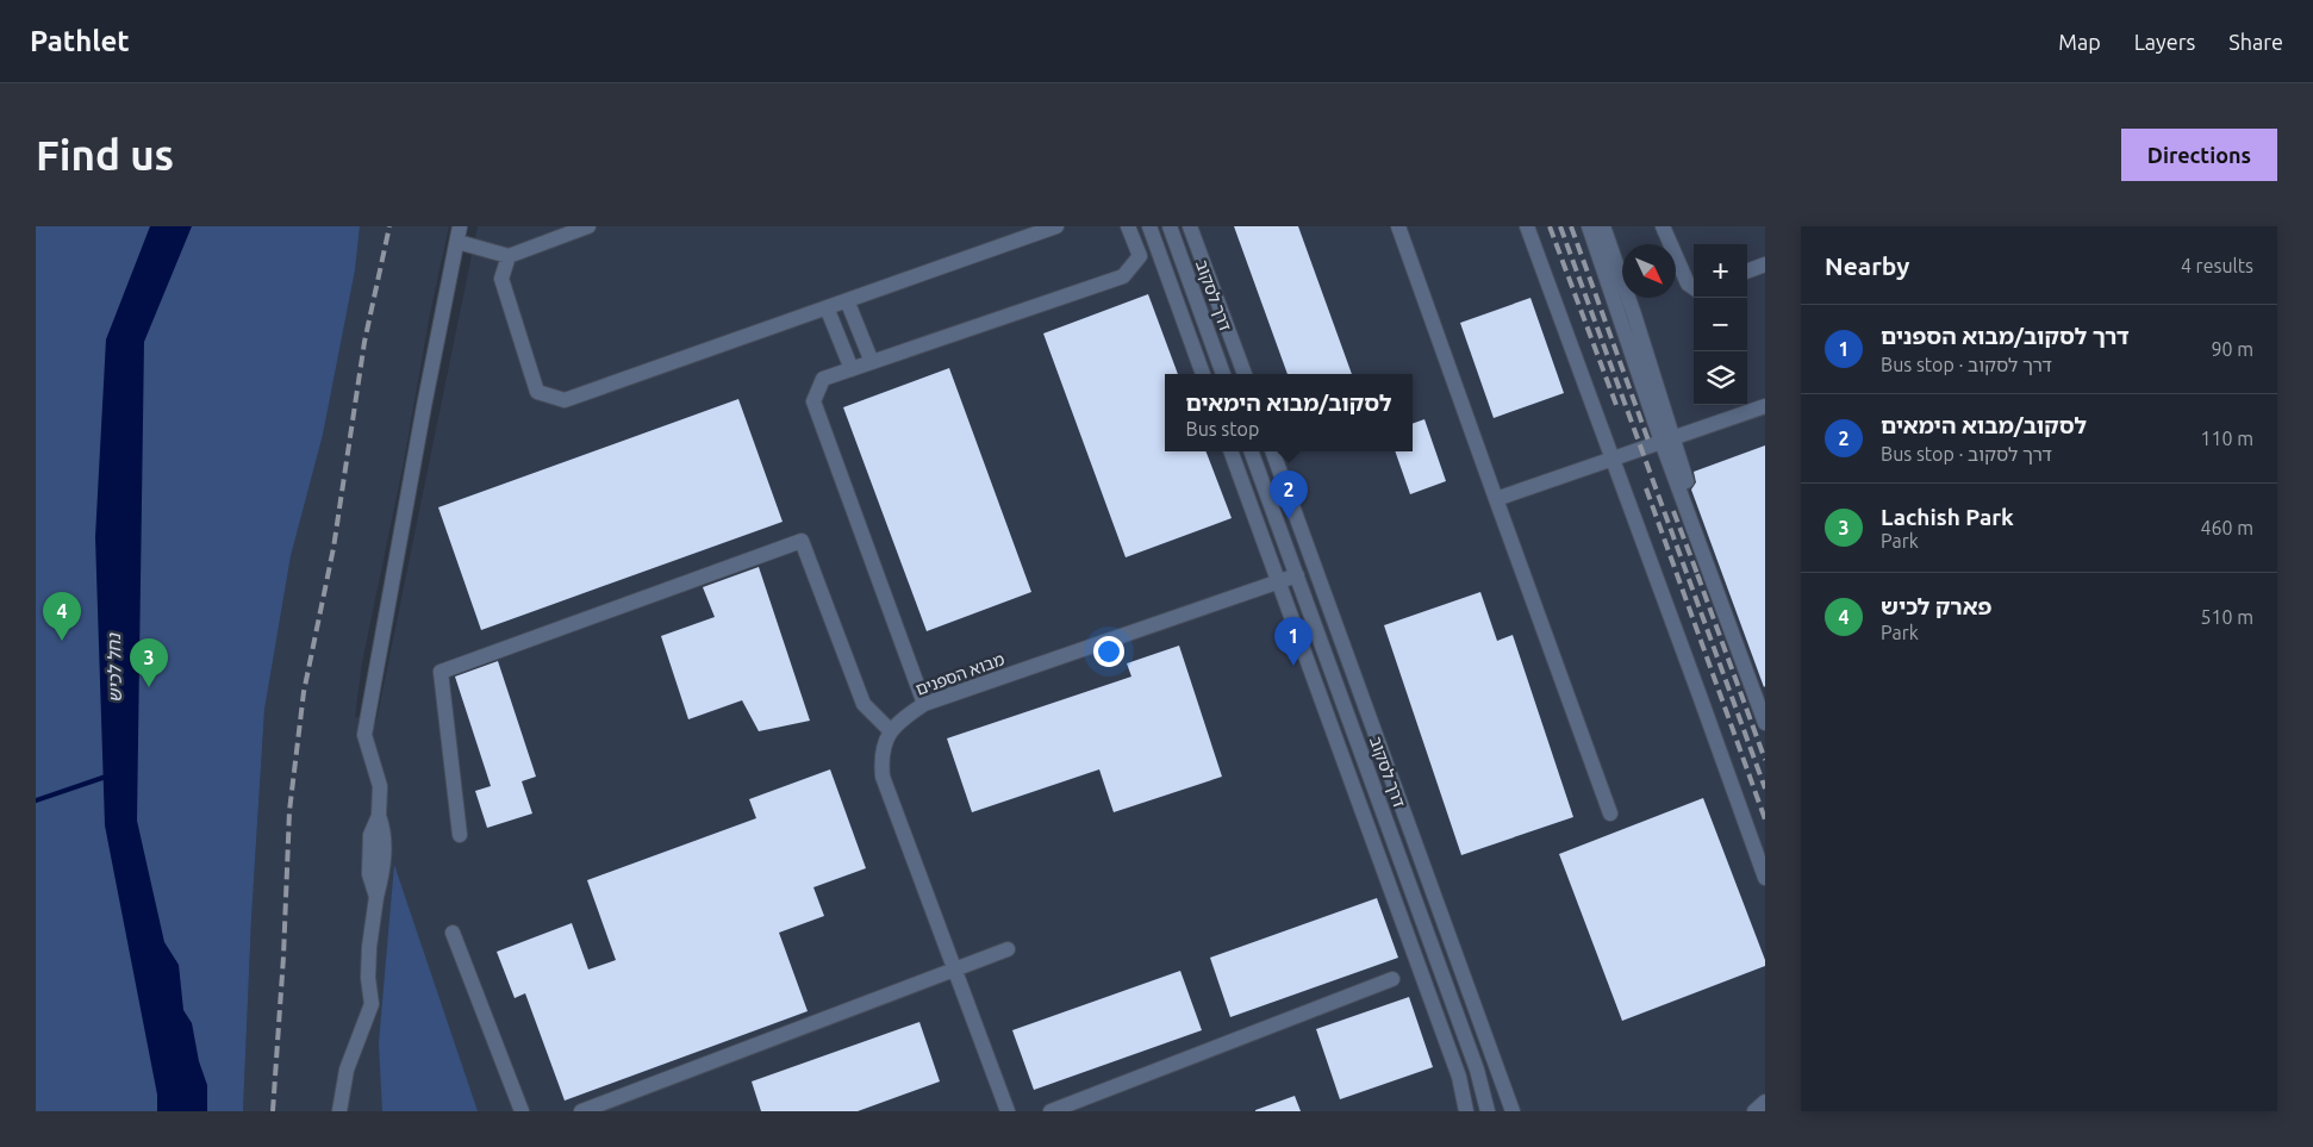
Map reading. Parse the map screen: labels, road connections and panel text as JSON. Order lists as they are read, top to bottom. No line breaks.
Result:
{"streets":{"street":["דרך לסקוב","מבוא הספנים"]},"crossings":[["דרך לסקוב","מבוא הספנים"]],"water":["נחל לכיש"],"north":"bottom right","page":{"header":"Pathlet","nav":["Map","Layers","Share"],"buttons":"Directions","title":"Find us","heading":["Nearby","4 results"],"map_buttons":["+","−"],"list":[{"mark":"1","name":"דרך לסקוב/מבוא הספנים","note":"Bus stop · דרך לסקוב","value":"90 m"},{"mark":"2","name":"לסקוב/מבוא הימאים","note":"Bus stop · דרך לסקוב","value":"110 m"},{"mark":"3","name":"Lachish Park","note":"Park","value":"460 m"},{"mark":"4","name":"פארק לכיש","note":"Park","value":"510 m"}],"popup":["לסקוב/מבוא הימאים","Bus stop"],"pins":["2","4","1","3"]}}
